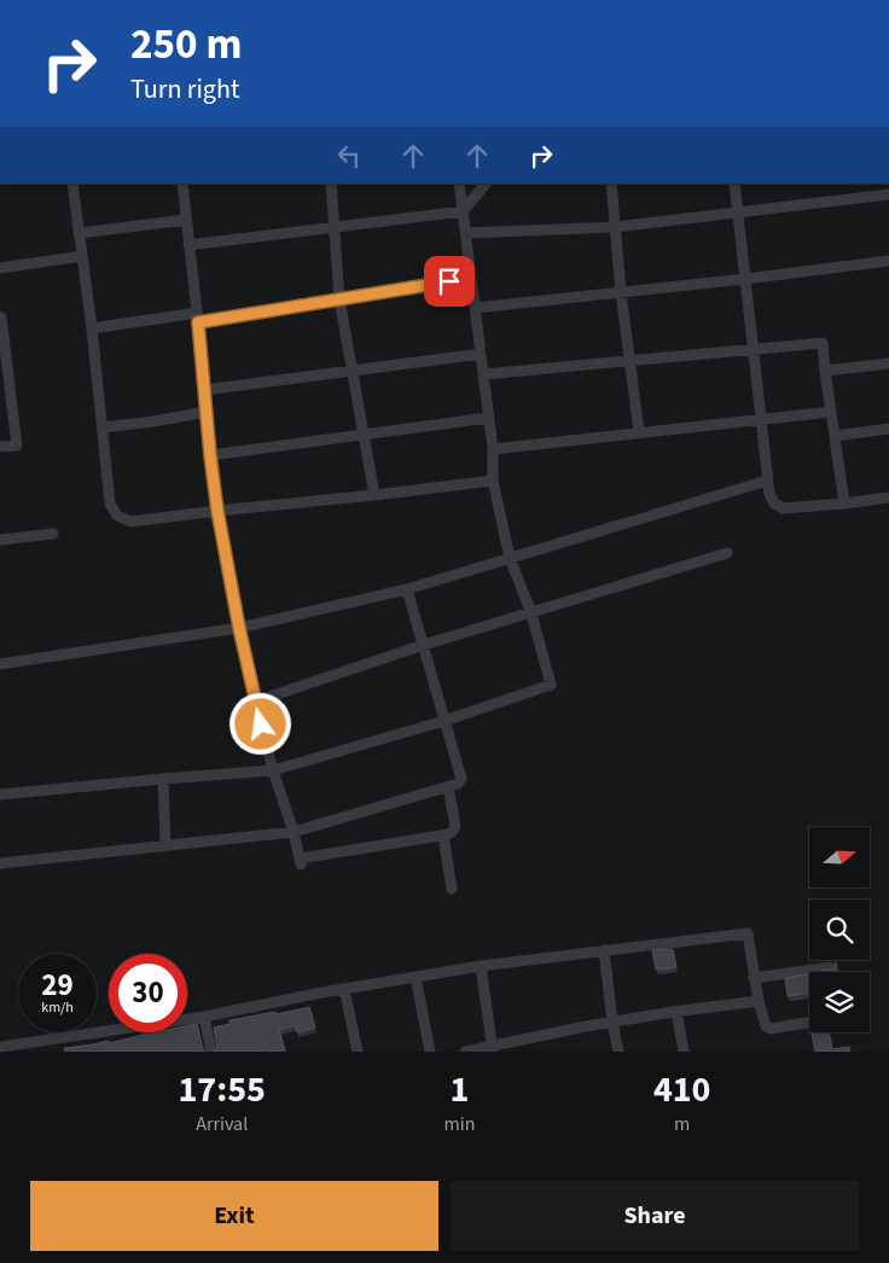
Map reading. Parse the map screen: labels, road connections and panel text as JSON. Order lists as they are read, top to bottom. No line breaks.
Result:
{"north":"right","page":{"turn":["250 m","Turn right"],"speed":"29 km/h","limit":"30","eta":["17:55","Arrival","1","min","410","m"],"buttons":["Exit","Share"]}}
